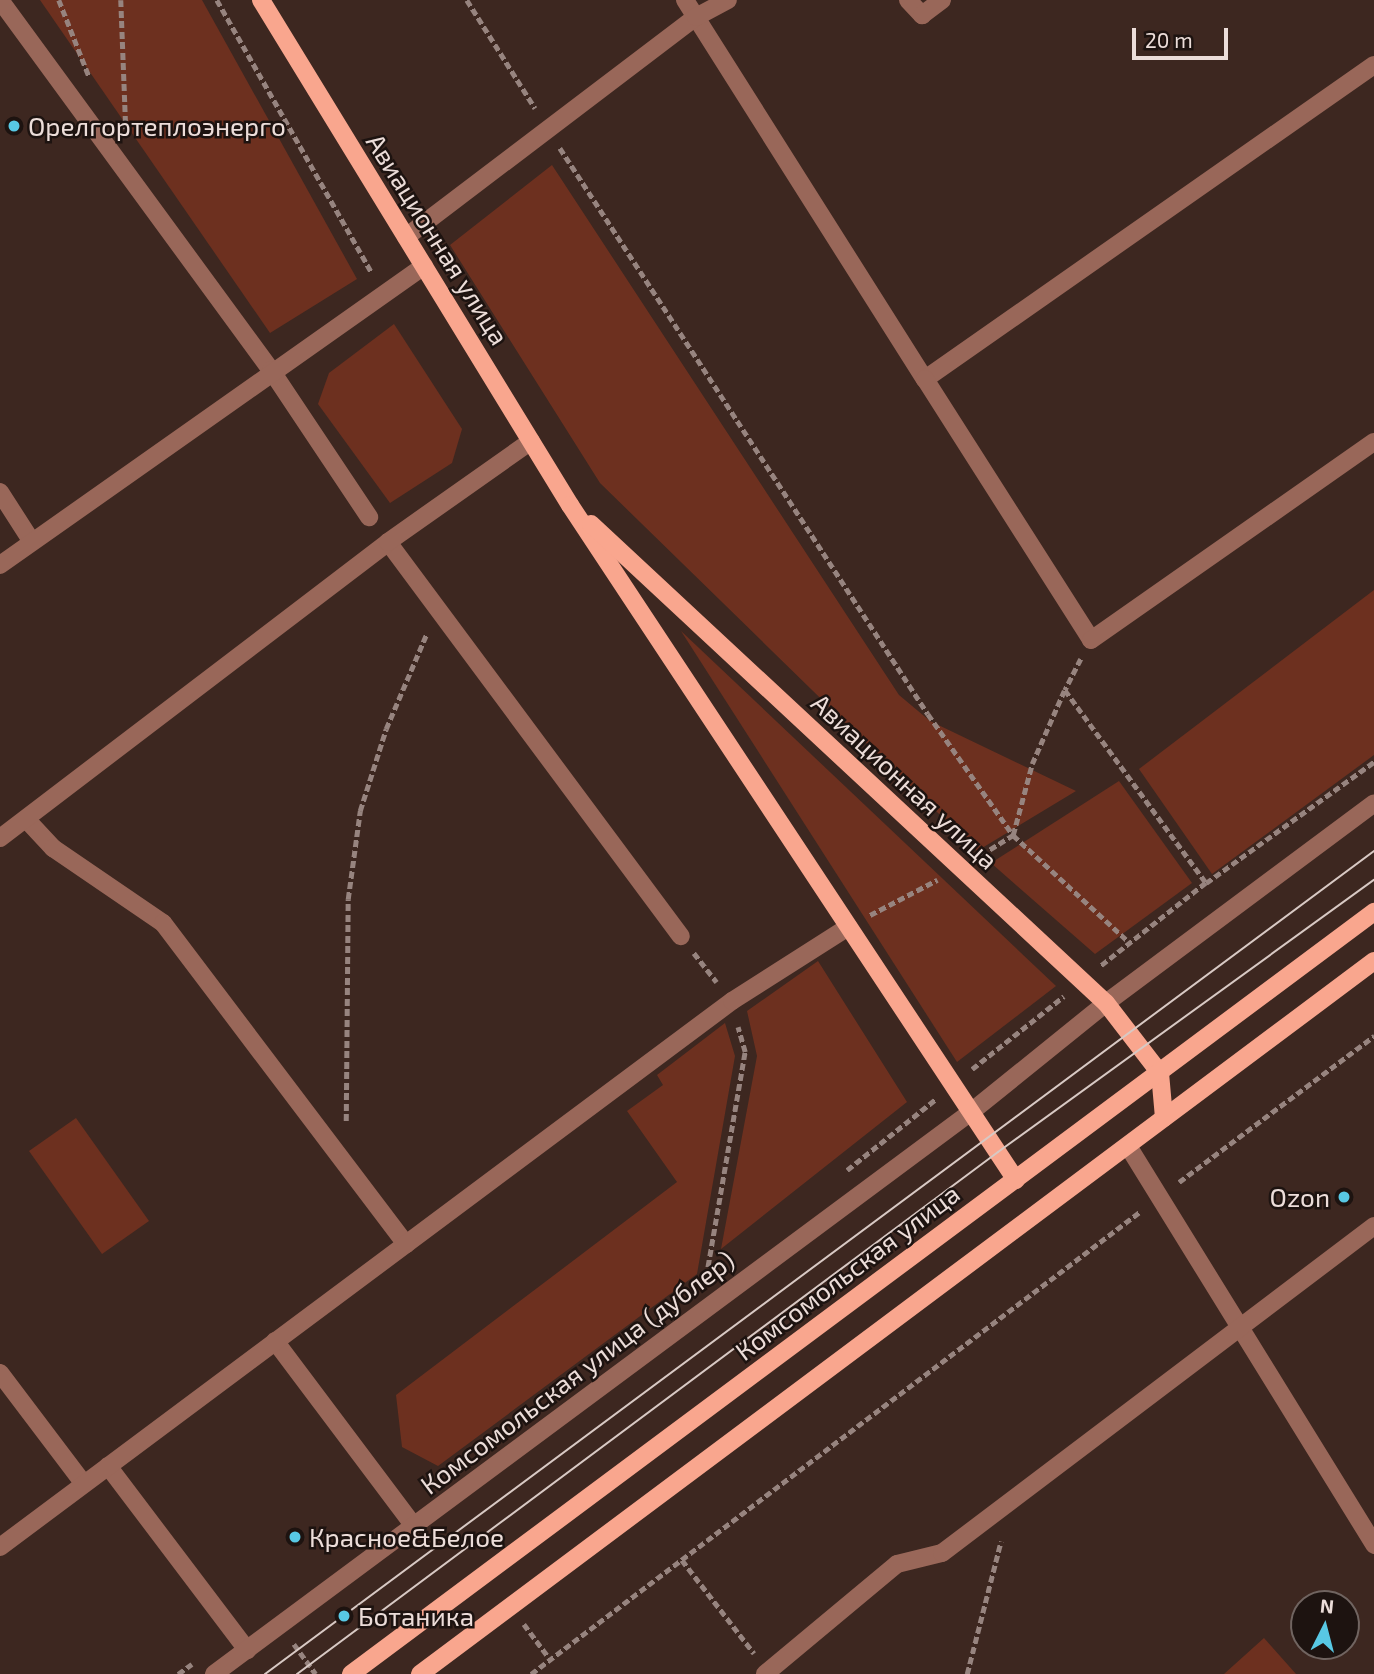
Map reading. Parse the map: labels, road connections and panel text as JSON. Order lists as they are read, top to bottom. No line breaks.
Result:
{"streets":{"main road":["Авиационная улица","Комсомольская улица"],"street":["Комсомольская улица (дублер)"]},"crossings":[["Авиационная улица","Комсомольская улица"],["Авиационная улица","Комсомольская улица (дублер)"]],"places":["Орелгортеплоэнерго","Ozon","Красное&Белое","Ботаника"],"scale_bar":"20 m","north":"top"}
